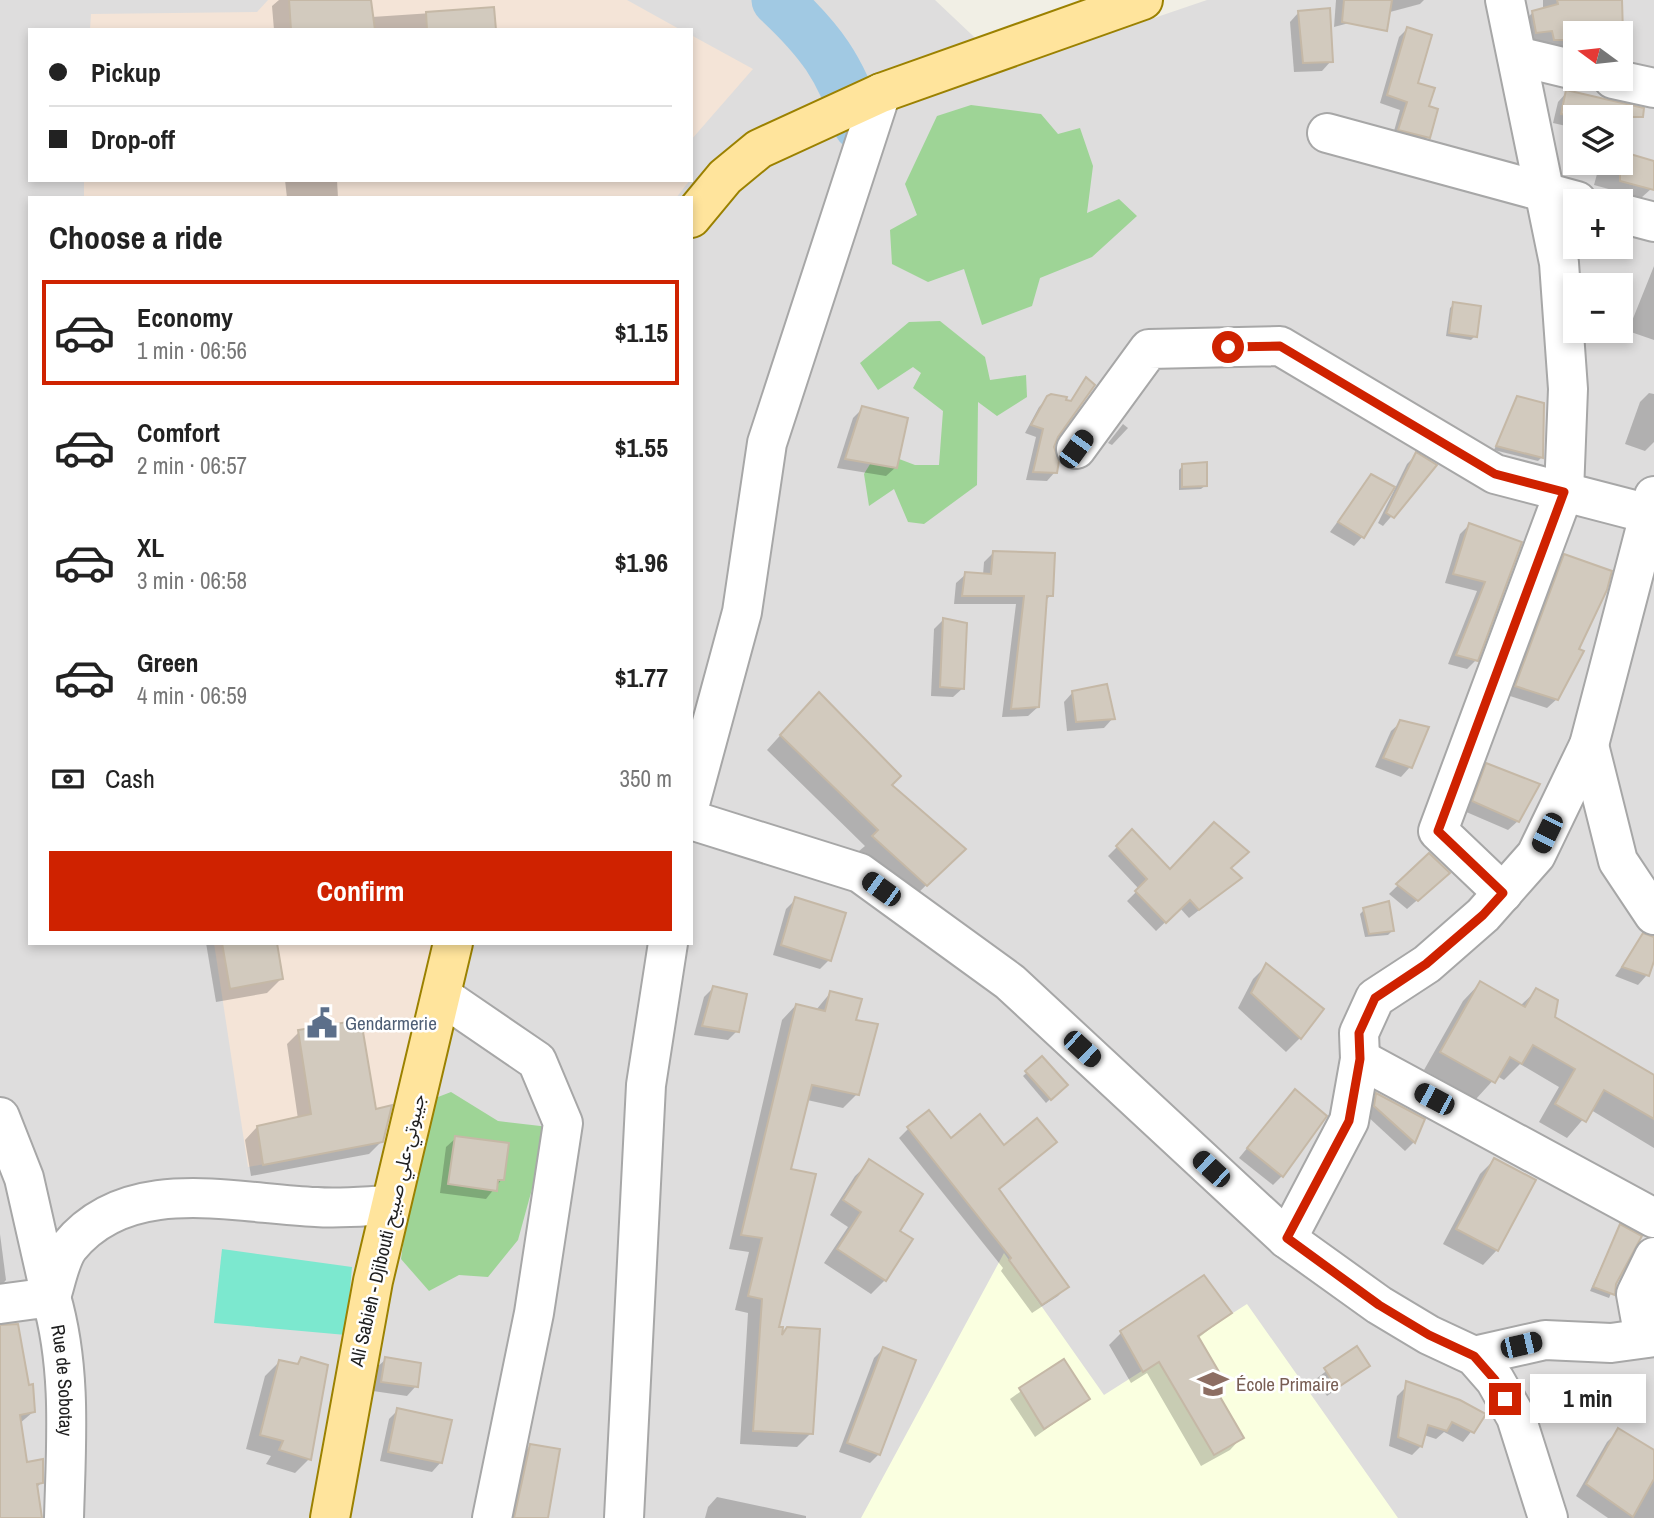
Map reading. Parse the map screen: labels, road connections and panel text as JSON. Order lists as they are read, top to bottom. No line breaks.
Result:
{"streets":{"main road":["Ali Sabieh - Djibouti جيبوتي-علي صبيح"],"street":["Rue de Sobotay"]},"places":{"public building":["Gendarmerie"],"school or university":["École Primaire"]},"north":"left","page":{"map_buttons":["+","−"],"banner":["Pickup","Drop-off"],"heading":"Choose a ride","list":[{"name":"Economy","note":"1 min · 06:56","value":"$1.15"},{"name":"Comfort","note":"2 min · 06:57","value":"$1.55"},{"name":"XL","note":"3 min · 06:58","value":"$1.96"},{"name":"Green","note":"4 min · 06:59","value":"$1.77"}],"pay":["Cash","350 m"],"buttons":"Confirm","bubble":"1 min"}}
